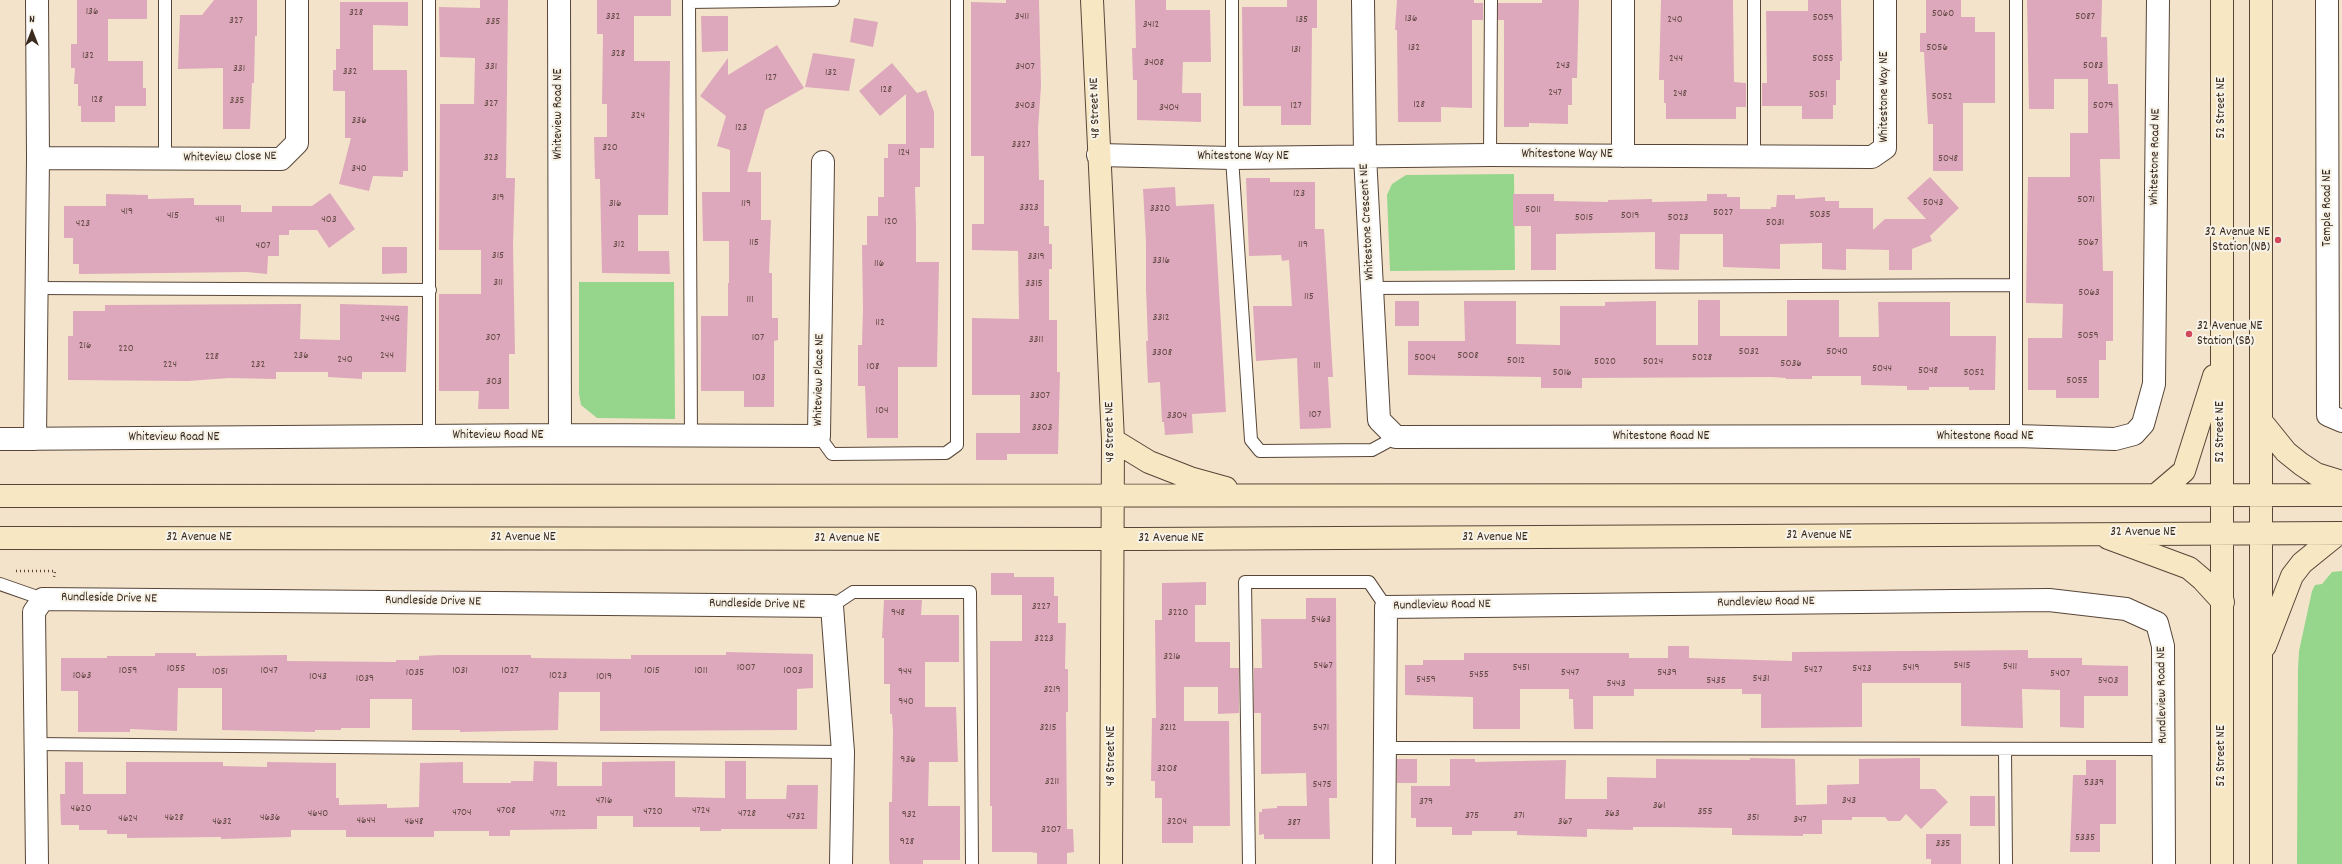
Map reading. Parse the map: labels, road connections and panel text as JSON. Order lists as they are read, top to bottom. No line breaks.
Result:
{"streets":{"main road":["48 Street NE","52 Street NE","32 Avenue NE"],"street":["Whitestone Way NE","Whiteview Road NE","Whitestone Road NE","Whiteview Close NE","Temple Road NE","Whitestone Crescent NE","Whiteview Place NE","Rundleside Drive NE","Rundleview Road NE"]},"crossings":[["Whitestone Way NE","48 Street NE"],["Whitestone Way NE","Whitestone Crescent NE"],["48 Street NE","32 Avenue NE"],["52 Street NE","32 Avenue NE"],["Whiteview Road NE","Whiteview Place NE"],["Whitestone Road NE","Whitestone Crescent NE"]],"places":["32 Avenue NE Station (NB)","32 Avenue NE Station (SB)"],"house_numbers":["136","328","5060","332","3411","5087","5059","136","135","240","327","335","3412","132","5056","131","328","132","244","5055","3408","243","5083","331","3407","331","332","132","127","128","247","248","5051","5052","128","335","327","128","3403","127","5079","3404","324","336","123","3327","320","124","323","5048","340","123","319","5071","5043","316","119","3323","3320","5011","419","5027","5035","415","5019","5015","5023","411","403","120","5031","423","115","5067","312","119","407","315","3319","3316","116","311","3315","5063","115","111","3312","244G","112","5059","307","107","3311","216","220","5032","5040","3308","236","244","5008","228","5004","5028","240","5012","5020","5024","5036","224","232","111","108","5044","5048","5016","5052","103","5055","303","3307","104","107","3304","3303","3227","948","3220","5463","3223","3216","5467","5415","5411","1007","5451","5419","1055","5423","5427","1059","1047","1031","1027","1015","1011","1003","1051","944","1035","5447","5439","5407","5455","1063","1023","1043","1019","1039","5431","5459","5435","5403","5443","3219","940","3215","3212","5471","936","3208","3211","5339","5475","4716","343","379","361","4620","4708","4724","4720","355","4704","4640","4712","4728","363","932","375","371","4732","4628","4636","351","4624","347","4644","4632","4648","3204","367","387","3207","5335","928","335"],"north":"top"}
